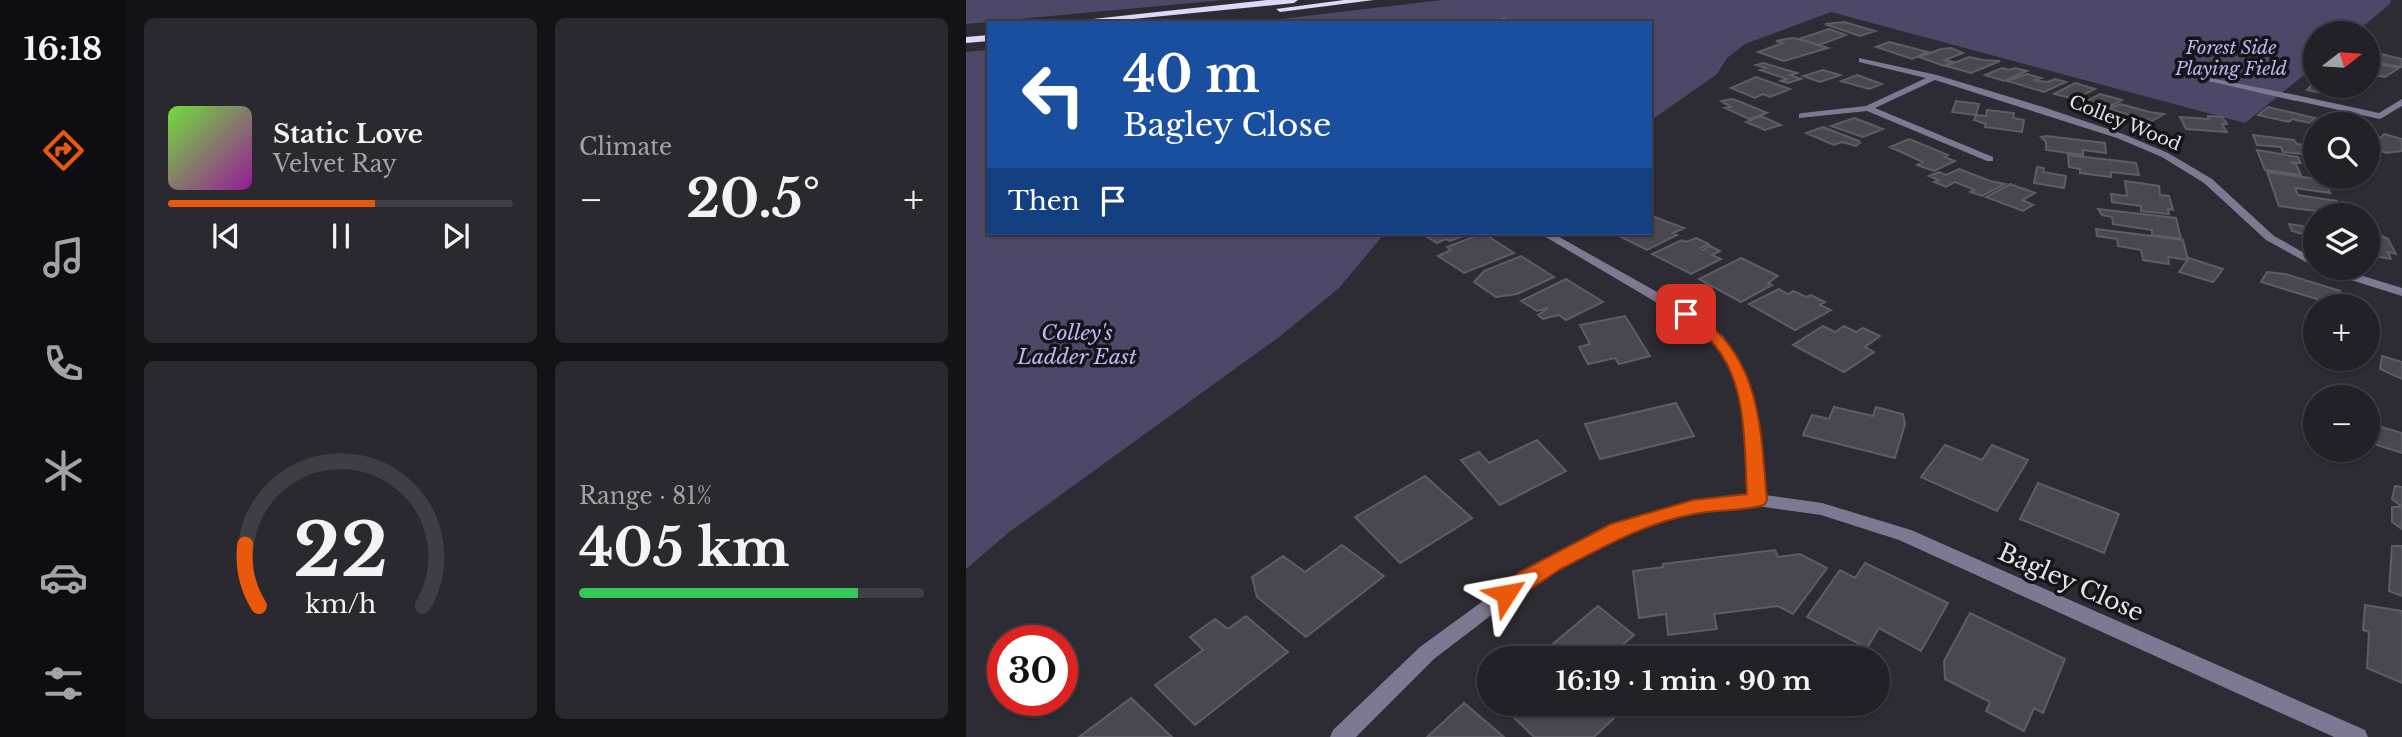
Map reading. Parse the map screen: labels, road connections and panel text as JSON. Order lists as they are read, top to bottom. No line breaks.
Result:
{"streets":{"street":["Colley Wood","Bagley Close"]},"parks":["Forest Side Playing Field","Colley's Ladder East"],"north":"right","page":{"tabs":"16:18","tile":["Climate",["Range · 81%","405 km"]],"map_buttons":["+","−"],"turn":["40 m","Bagley Close"],"song":["Static Love","Velvet Ray"],"then":"Then","heat":["−","20.5°","+"],"limit":"30","trip":"16:19 · 1 min · 90 m","gauge":["22","km/h"]}}
